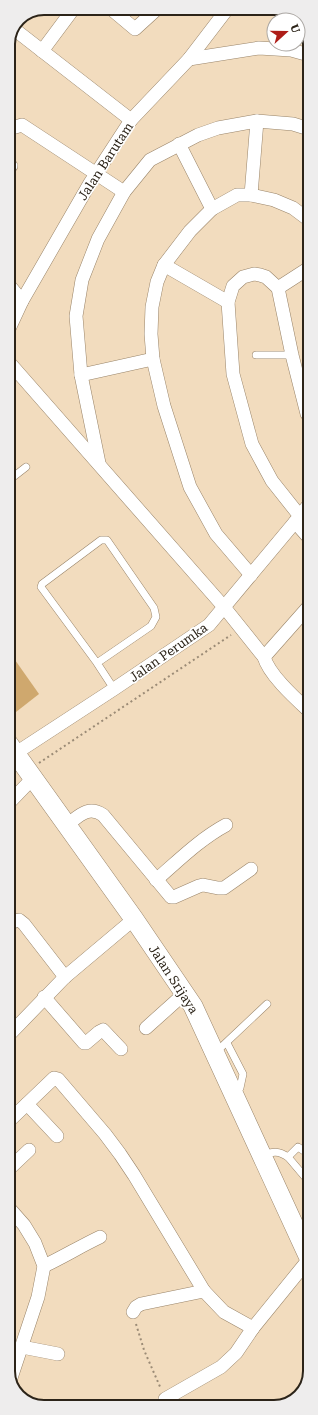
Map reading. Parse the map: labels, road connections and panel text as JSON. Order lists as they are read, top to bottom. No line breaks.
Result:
{"streets":{"street":["Jalan Barutam","Jalan Perumka","Jalan Srijaya"]},"north":"right"}
